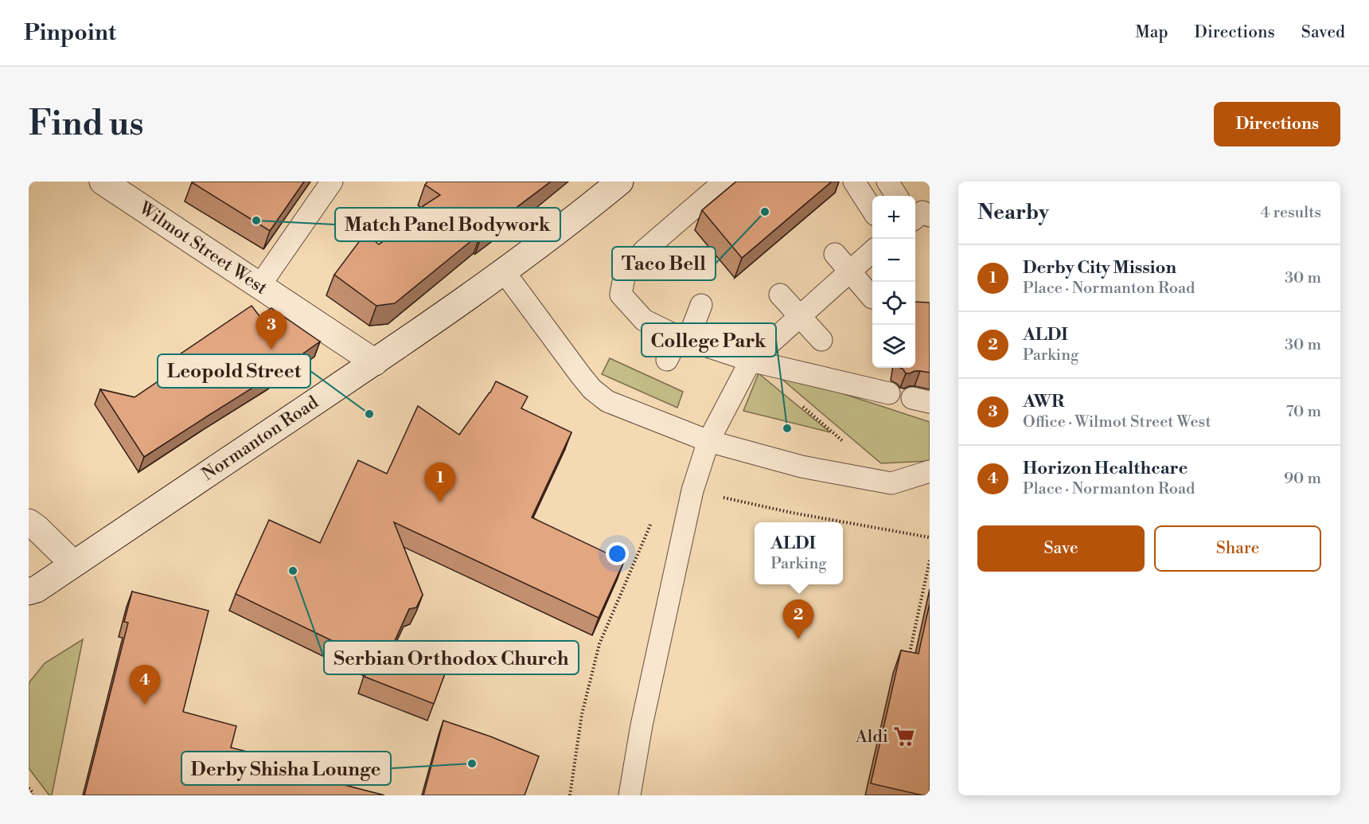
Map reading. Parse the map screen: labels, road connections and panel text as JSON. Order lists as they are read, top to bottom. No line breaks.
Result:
{"streets":{"street":["Wilmot Street West","Normanton Road"]},"crossings":[["Wilmot Street West","Normanton Road"]],"places":{"other":["Taco Bell","Match Panel Bodywork","Leopold Street","College Park","Serbian Orthodox Church","Derby Shisha Lounge"],"supermarket":["Aldi"]},"page":{"header":"Pinpoint","nav":["Map","Directions","Saved"],"buttons":["Directions",["Save","Share"]],"title":"Find us","heading":["Nearby","4 results"],"map_buttons":["+","−"],"list":[{"mark":"1","name":"Derby City Mission","note":"Place · Normanton Road","value":"30 m"},{"mark":"2","name":"ALDI","note":"Parking","value":"30 m"},{"mark":"3","name":"AWR","note":"Office · Wilmot Street West","value":"70 m"},{"mark":"4","name":"Horizon Healthcare","note":"Place · Normanton Road","value":"90 m"}],"pins":["3","1","2","4"],"popup":["ALDI","Parking"]}}
